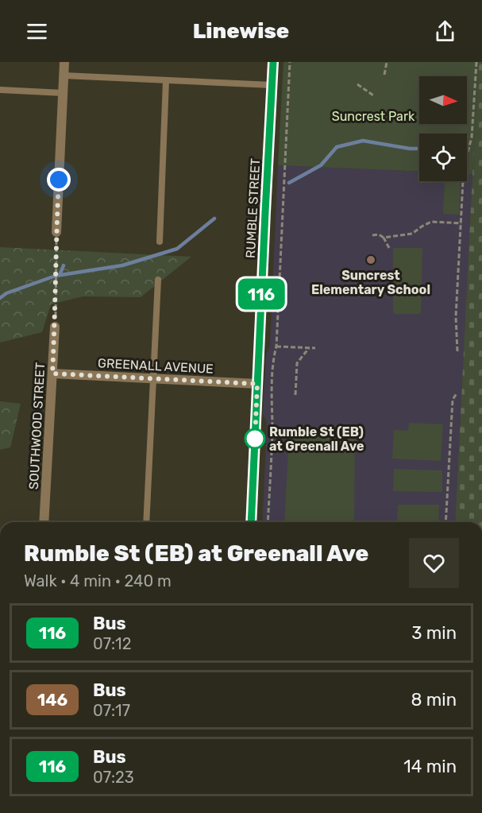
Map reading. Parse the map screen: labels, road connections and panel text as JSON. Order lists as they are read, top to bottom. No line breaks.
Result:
{"streets":{"street":["RUMBLE STREET","GREENALL AVENUE","SOUTHWOOD STREET"]},"crossings":[["RUMBLE STREET","GREENALL AVENUE"],["GREENALL AVENUE","SOUTHWOOD STREET"]],"parks":["Suncrest Park"],"places":["Suncrest Elementary School","Rumble St (EB) at Greenall Ave"],"lines":["bus line 116"],"north":"right","page":{"header":"Linewise","on_map":"116","heading":["Rumble St (EB) at Greenall Ave","Walk · 4 min · 240 m"],"list":[{"mark":"116","name":"Bus","note":"07:12","value":"3 min"},{"mark":"146","name":"Bus","note":"07:17","value":"8 min"},{"mark":"116","name":"Bus","note":"07:23","value":"14 min"}]}}
